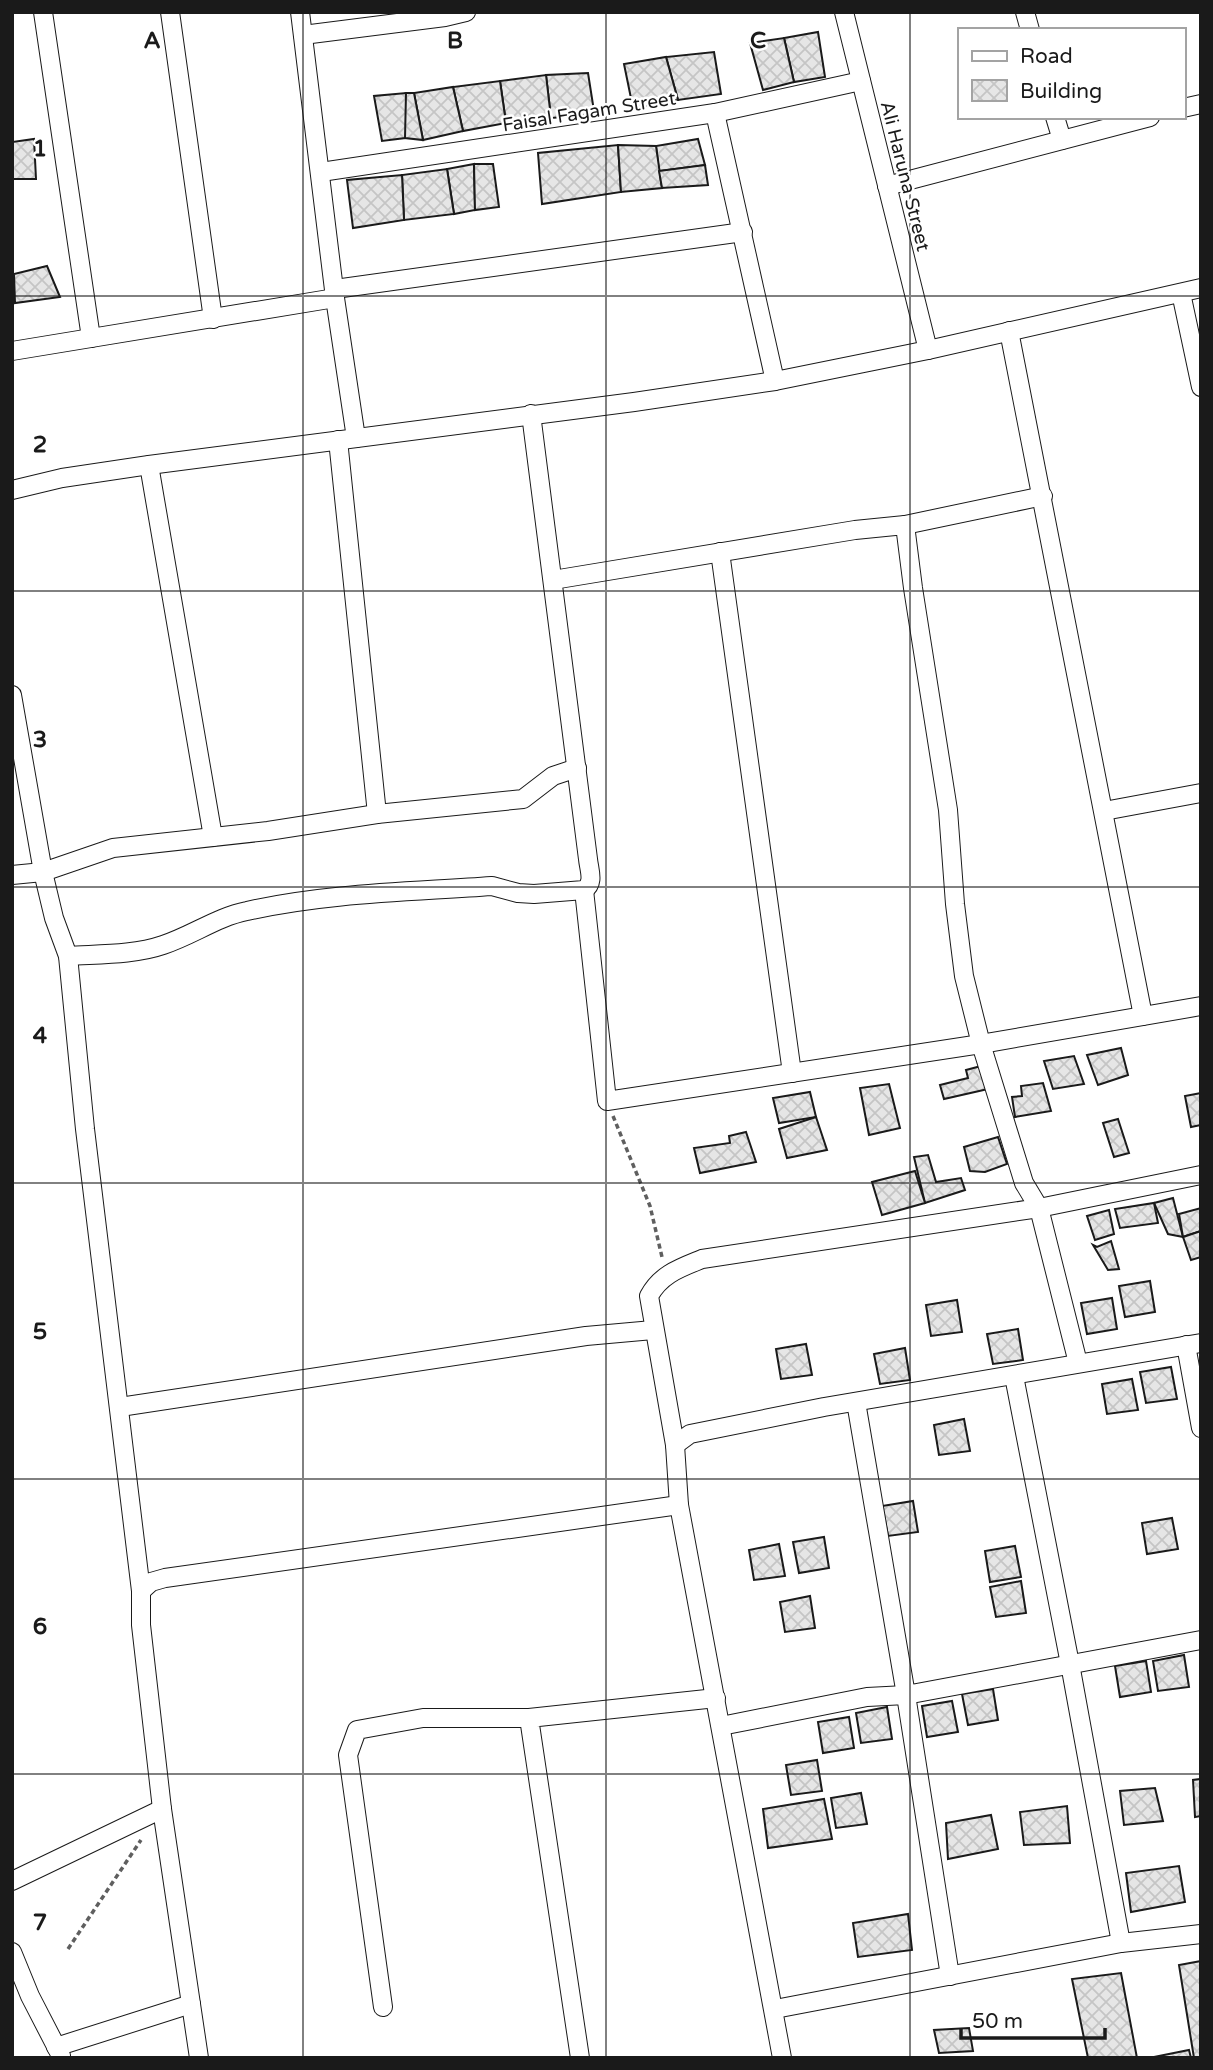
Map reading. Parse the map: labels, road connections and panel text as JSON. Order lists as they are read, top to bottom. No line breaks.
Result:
{"streets":{"street":["Faisal Fagam Street","Ali Haruna Street"]},"crossings":[["Faisal Fagam Street","Ali Haruna Street"]],"legend":["Road","Building"],"scale_bar":"50 m","grid":{"columns":["A","B","C"],"rows":["1","2","3","4","5","6","7"]}}
